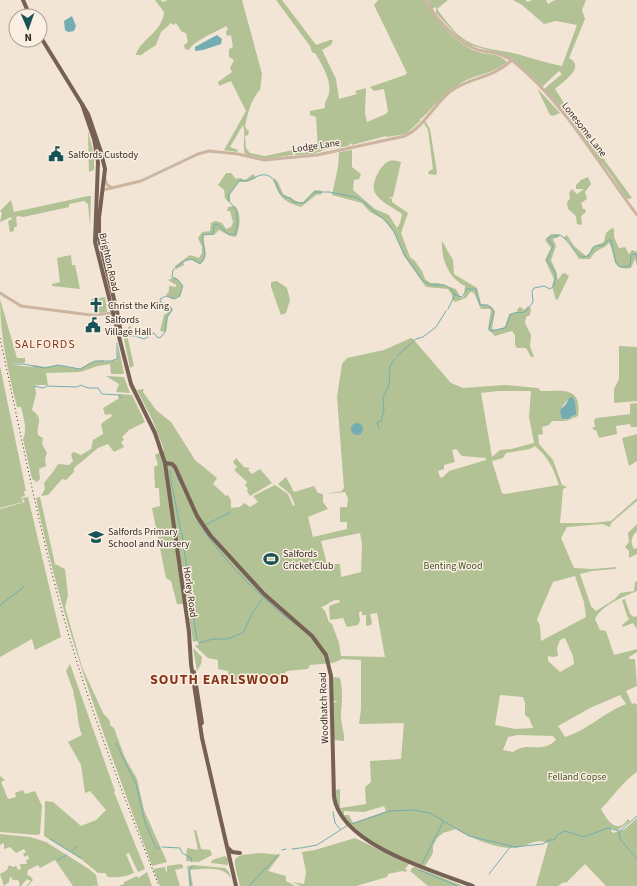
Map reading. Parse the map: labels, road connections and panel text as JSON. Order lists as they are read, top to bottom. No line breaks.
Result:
{"streets":{"main road":["Brighton Road","Horley Road","Woodhatch Road"],"street":["Lonesome Lane","Lodge Lane"]},"crossings":[["Lonesome Lane","Lodge Lane"],["Lodge Lane","Brighton Road"],["Brighton Road","Horley Road"],["Brighton Road","Woodhatch Road"],["Horley Road","Woodhatch Road"]],"districts":["SALFORDS","SOUTH EARLSWOOD"],"parks":["Benting Wood","Felland Copse"],"places":{"public building":["Salfords Custody","Salfords Village Hall"],"church":["Christ the King"],"school or university":["Salfords Primary School and Nursery"],"sports":["Salfords Cricket Club"]},"north":"bottom"}
